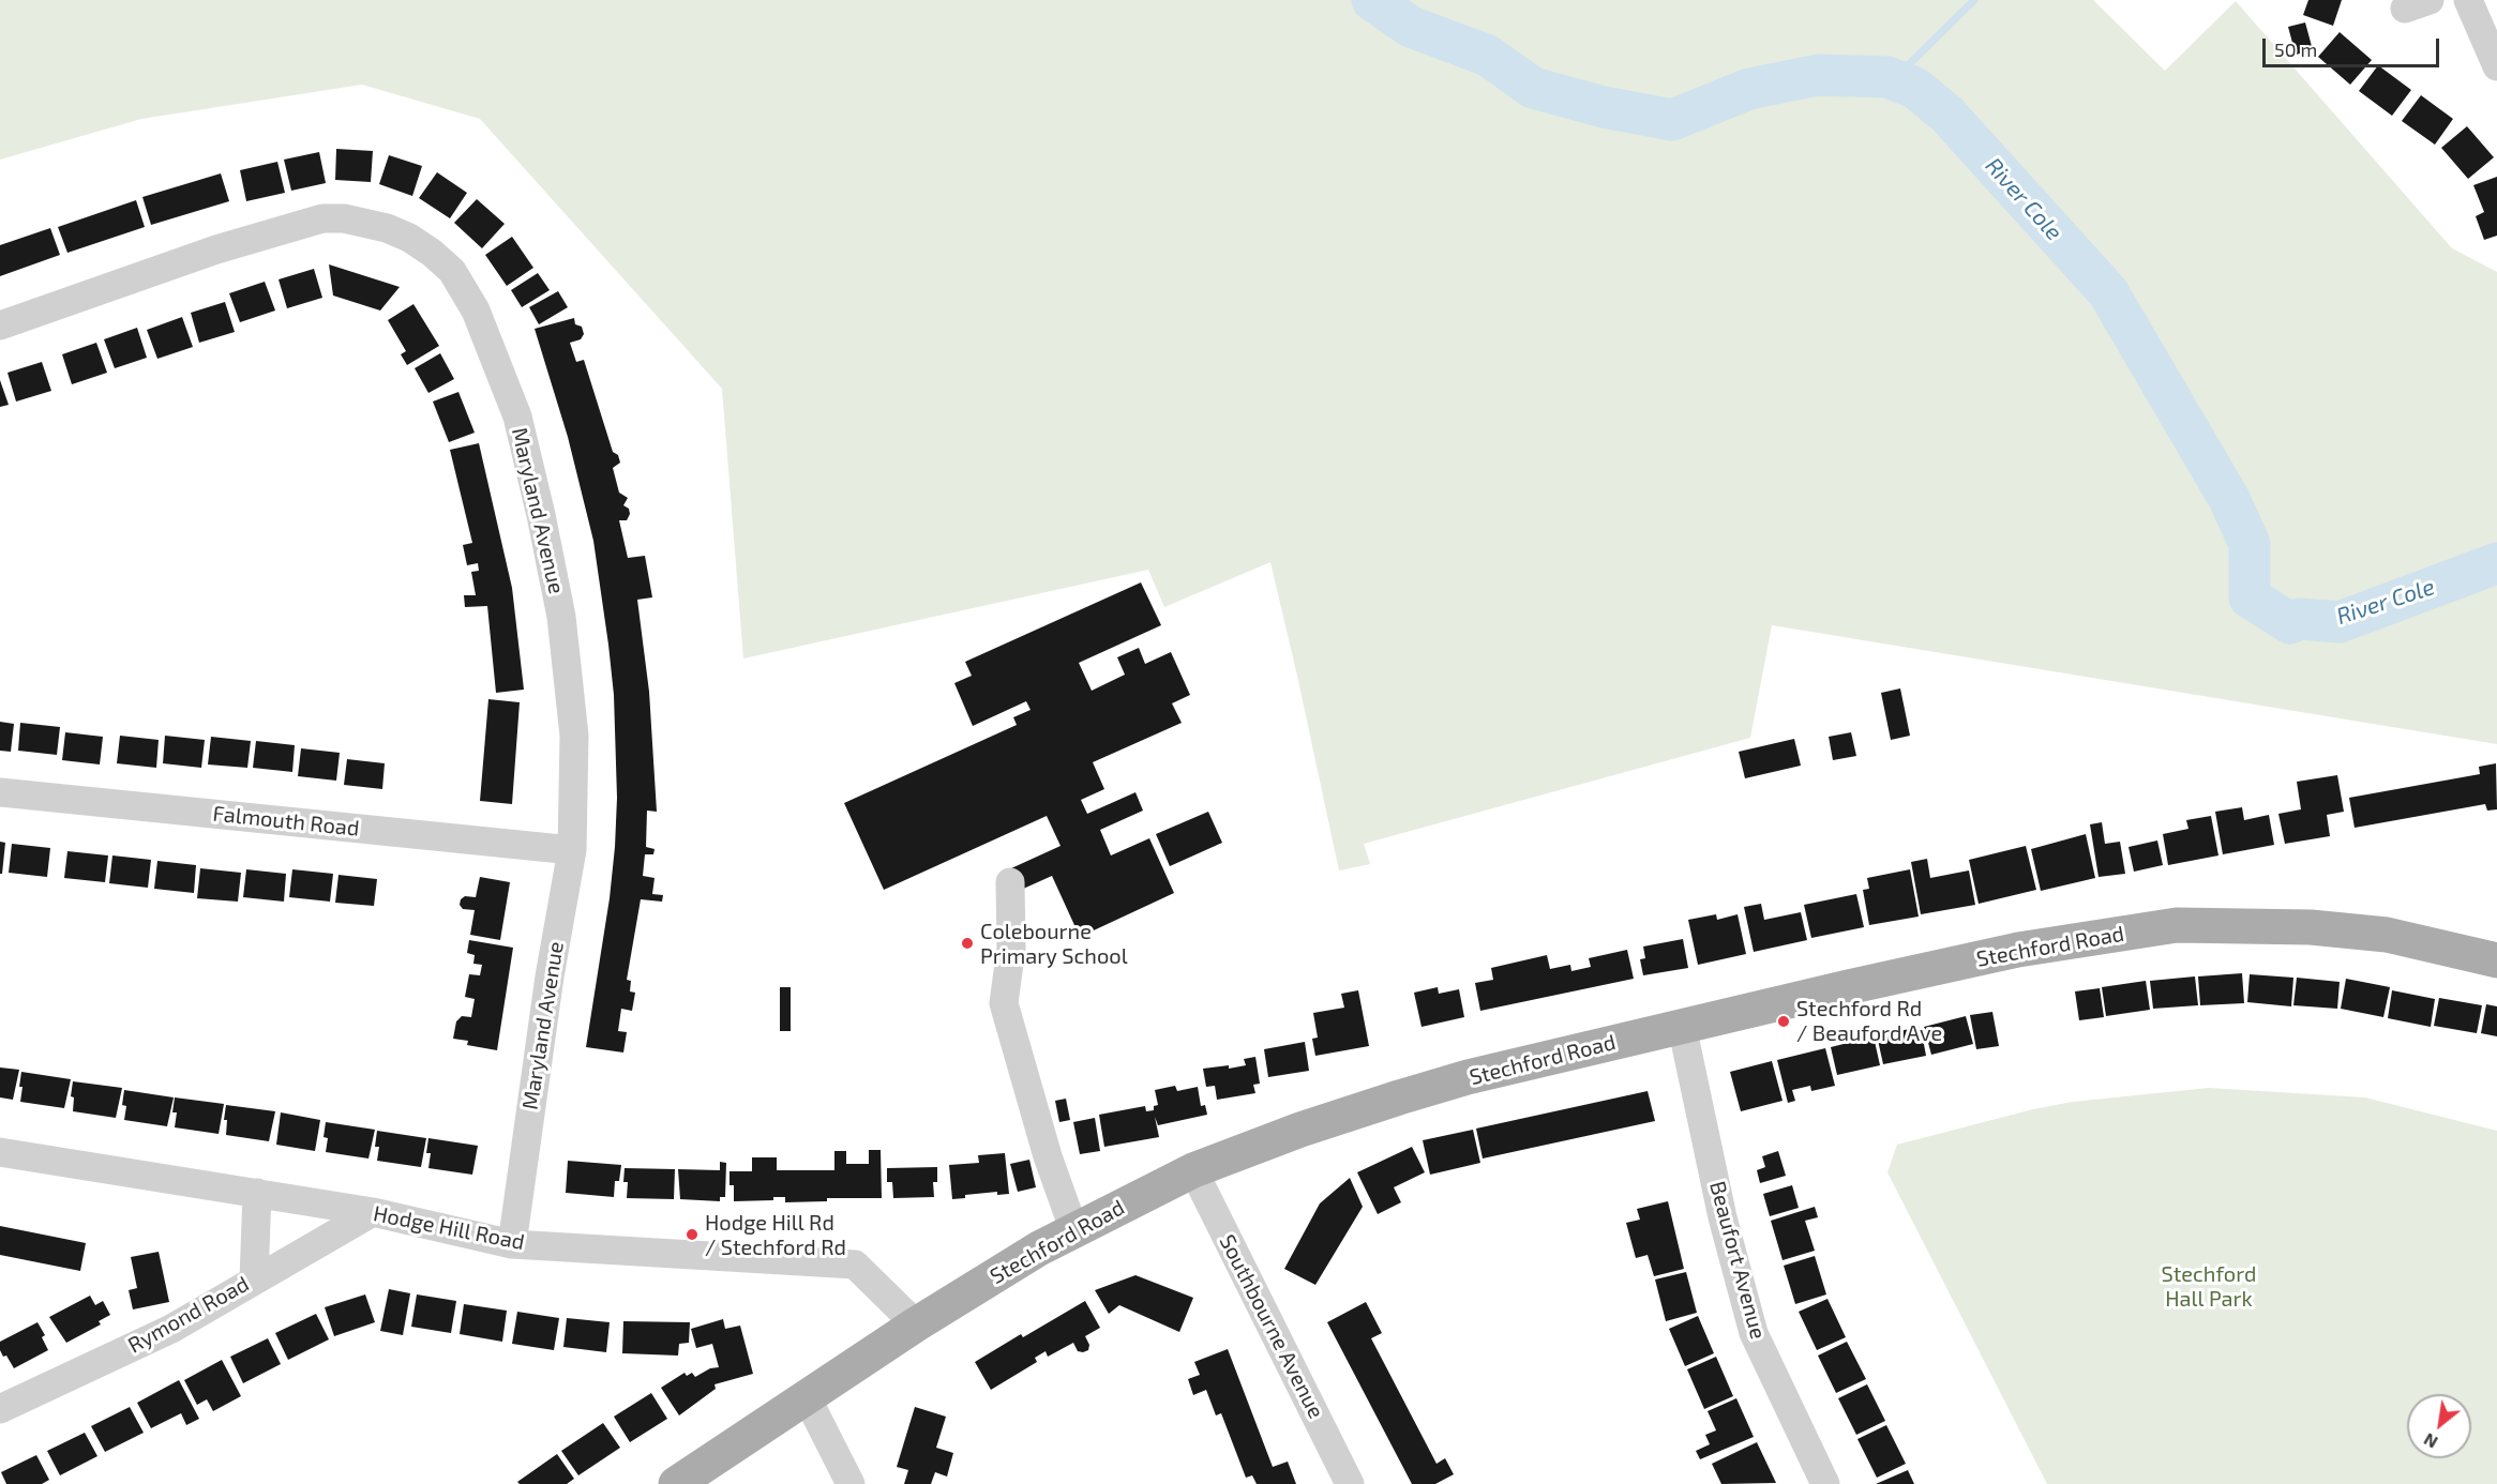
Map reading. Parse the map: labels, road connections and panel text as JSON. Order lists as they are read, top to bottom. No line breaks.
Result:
{"streets":{"main road":["Stechford Road"],"street":["Maryland Avenue","Falmouth Road","Hodge Hill Road","Beaufort Avenue","Rymond Road","Southbourne Avenue"]},"crossings":[["Maryland Avenue","Falmouth Road"],["Maryland Avenue","Hodge Hill Road"],["Stechford Road","Hodge Hill Road"],["Stechford Road","Beaufort Avenue"],["Stechford Road","Southbourne Avenue"],["Hodge Hill Road","Rymond Road"]],"water":["River Cole"],"parks":["Stechford Hall Park"],"places":["Colebourne Primary School","Stechford Rd / Beauford Ave","Hodge Hill Rd / Stechford Rd"],"scale_bar":"50 m","north":"bottom left"}
